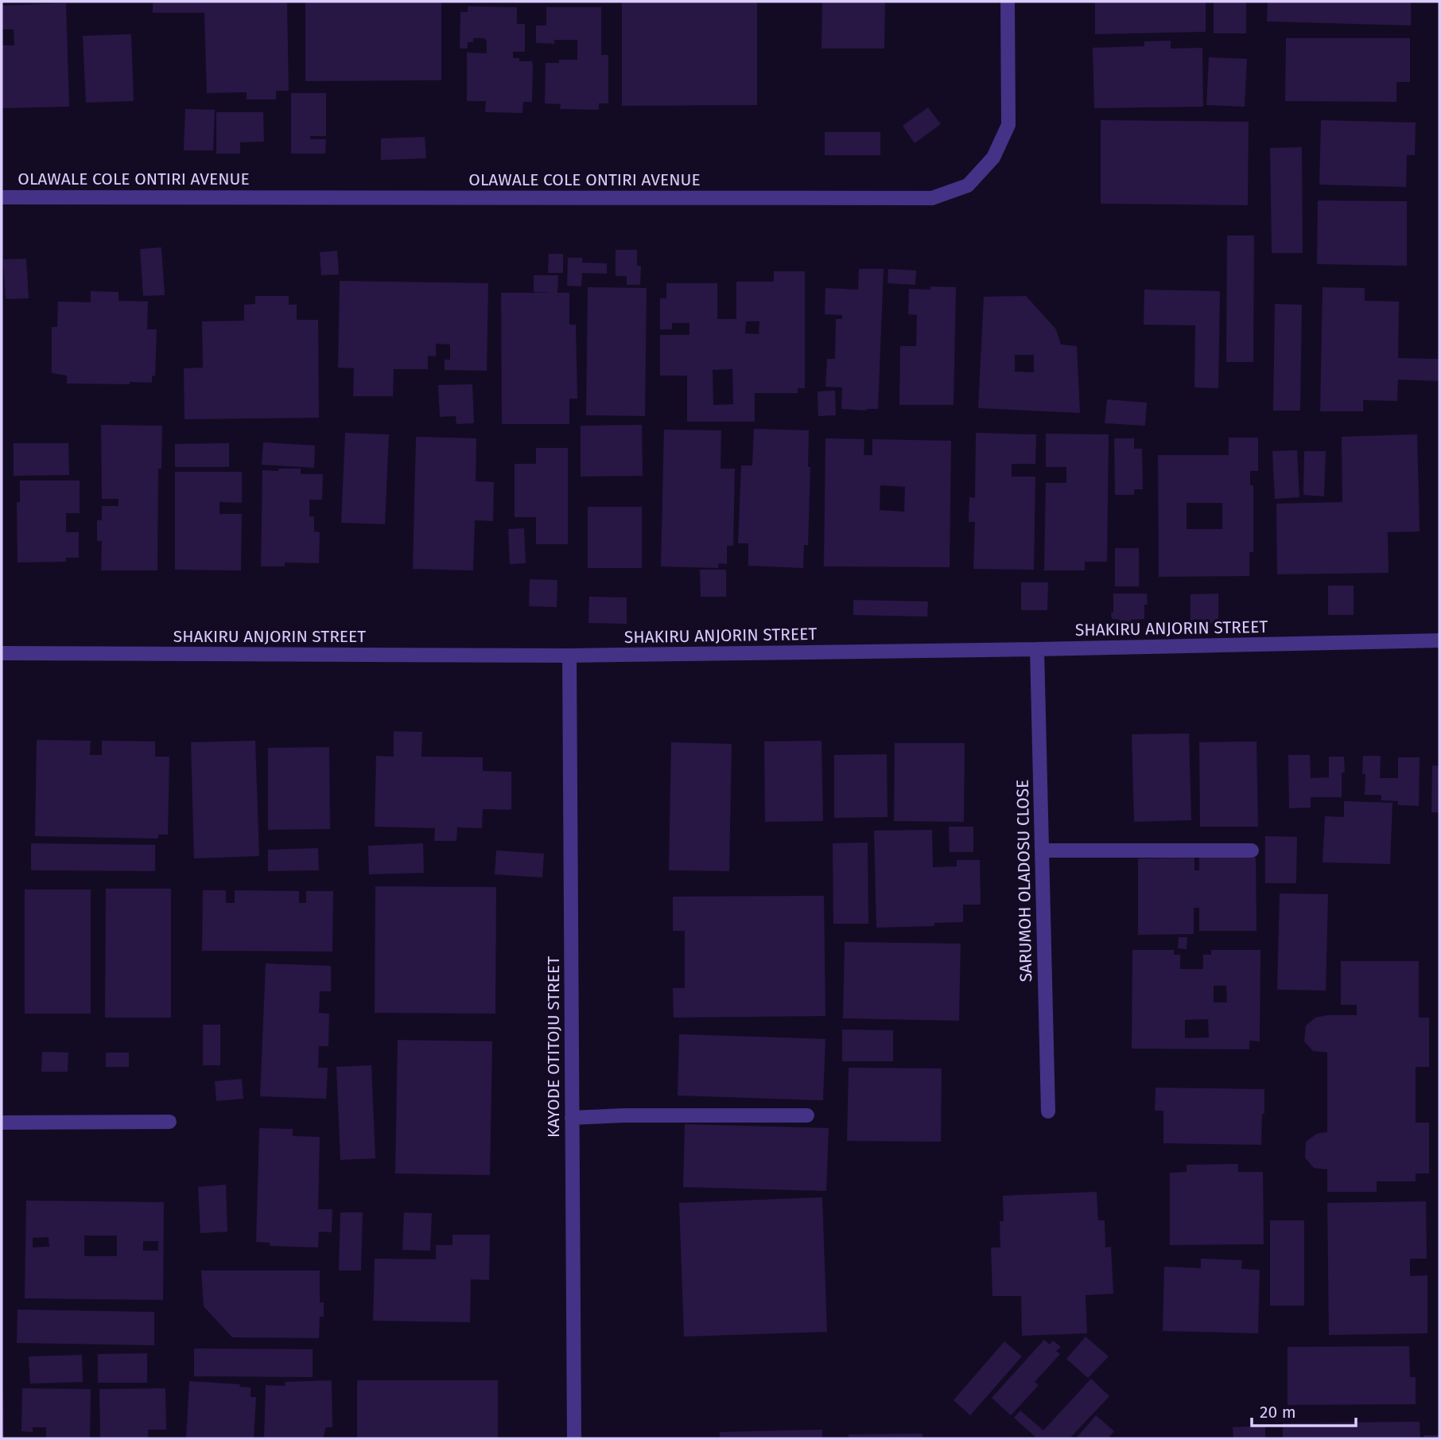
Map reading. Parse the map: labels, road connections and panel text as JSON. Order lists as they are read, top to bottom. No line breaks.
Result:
{"streets":{"street":["OLAWALE COLE ONTIRI AVENUE","SHAKIRU ANJORIN STREET","SARUMOH OLADOSU CLOSE","KAYODE OTITOJU STREET"]},"crossings":[["SHAKIRU ANJORIN STREET","SARUMOH OLADOSU CLOSE"],["SHAKIRU ANJORIN STREET","KAYODE OTITOJU STREET"]],"scale_bar":"20 m"}
